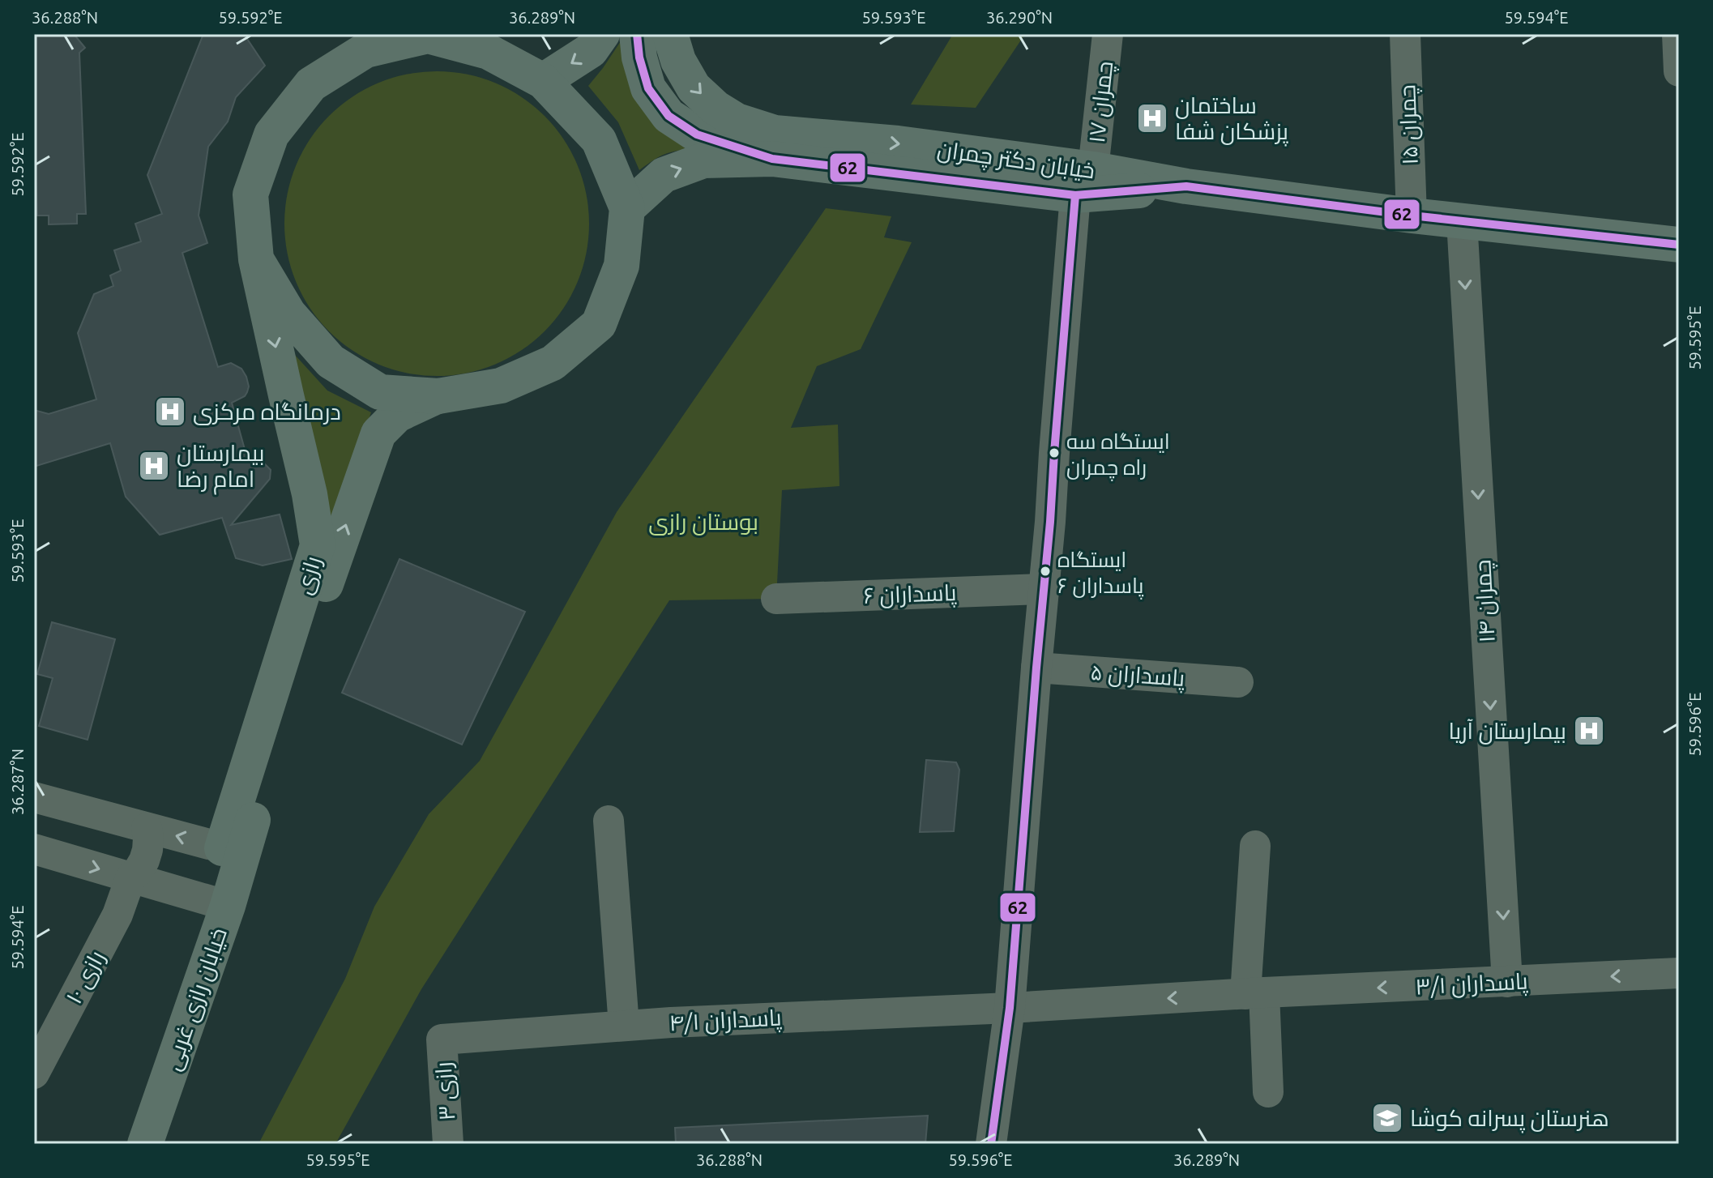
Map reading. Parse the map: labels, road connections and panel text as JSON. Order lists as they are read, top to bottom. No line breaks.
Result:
{"streets":{"main road":["خیابان دکتر چمران","رازی","خیابان رازی غربی"],"street":["چمران ۱۷","چمران ۱۵","پاسداران ۶","چمران ۱۴","پاسداران ۵","رازی ۱۰","پاسداران ۳/۱","پاسداران ۴/۱","رازی ۳"]},"crossings":[["چمران ۱۷","خیابان دکتر چمران"],["چمران ۱۷","پاسداران ۶"],["چمران ۱۷","پاسداران ۵"],["چمران ۱۷","پاسداران ۳/۱"],["چمران ۱۷","پاسداران ۴/۱"],["چمران ۱۵","خیابان دکتر چمران"],["خیابان دکتر چمران","چمران ۱۴"],["رازی","خیابان رازی غربی"],["چمران ۱۴","پاسداران ۳/۱"],["پاسداران ۳/۱","پاسداران ۴/۱"],["پاسداران ۴/۱","رازی ۳"]],"one_way":["چمران ۱۴","پاسداران ۳/۱"],"parks":["بوستان رازی"],"places":{"hospital":["ساختمان پزشکان شفا","درمانگاه مرکزی","بیمارستان امام رضا","بیمارستان آریا"],"other":["ایستگاه سه راه چمران","ایستگاه پاسداران ۶"],"school or university":["هنرستان پسرانه کوشا"]},"lines":["transit line 62"],"coordinates":["36.288°N","59.592°E","36.289°N","59.593°E","36.290°N","59.594°E","59.595°E","59.596°E","36.287°N"]}
